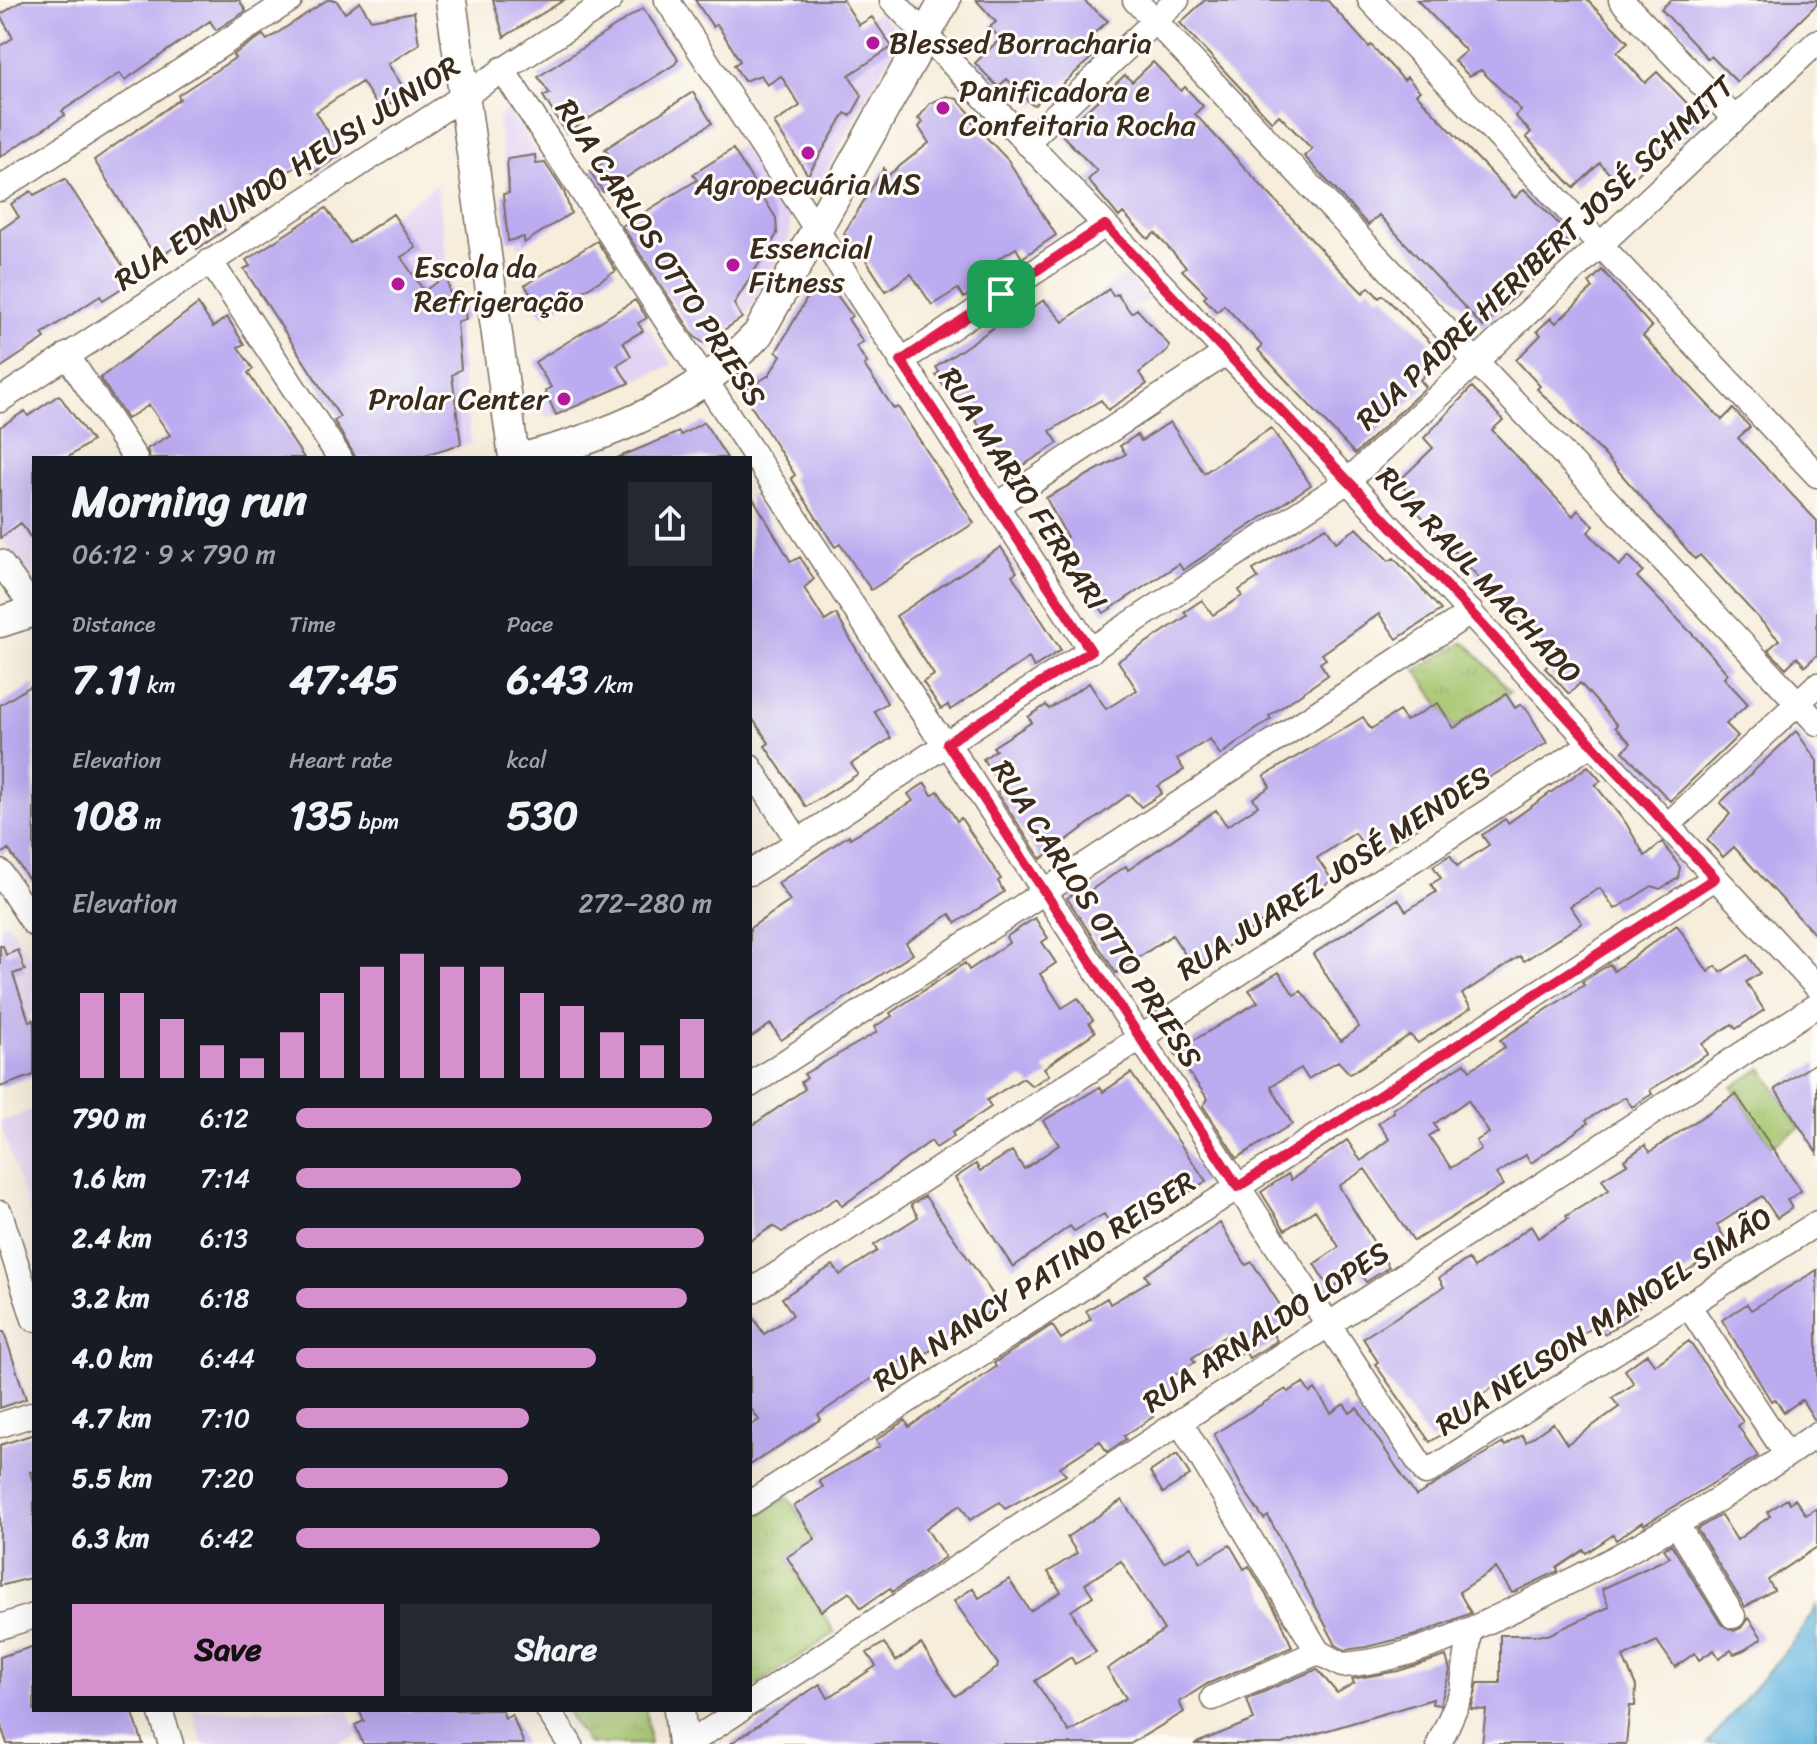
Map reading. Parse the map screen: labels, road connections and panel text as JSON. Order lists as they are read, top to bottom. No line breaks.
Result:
{"streets":{"street":["RUA EDMUNDO HEUSI JÚNIOR","RUA CARLOS OTTO PRIESS","RUA PADRE HERIBERT JOSÉ SCHMITT","RUA MARIO FERRARI","RUA RAUL MACHADO","RUA JUAREZ JOSÉ MENDES","RUA NANCY PATINO REISER","RUA NELSON MANOEL SIMÃO","RUA ARNALDO LOPES"]},"crossings":[["RUA EDMUNDO HEUSI JÚNIOR","RUA CARLOS OTTO PRIESS"],["RUA CARLOS OTTO PRIESS","RUA PADRE HERIBERT JOSÉ SCHMITT"],["RUA CARLOS OTTO PRIESS","RUA JUAREZ JOSÉ MENDES"],["RUA CARLOS OTTO PRIESS","RUA NANCY PATINO REISER"],["RUA CARLOS OTTO PRIESS","RUA NELSON MANOEL SIMÃO"],["RUA CARLOS OTTO PRIESS","RUA ARNALDO LOPES"],["RUA PADRE HERIBERT JOSÉ SCHMITT","RUA MARIO FERRARI"],["RUA PADRE HERIBERT JOSÉ SCHMITT","RUA RAUL MACHADO"],["RUA RAUL MACHADO","RUA JUAREZ JOSÉ MENDES"],["RUA RAUL MACHADO","RUA NANCY PATINO REISER"]],"places":["Blessed Borracharia","Panificadora e Confeitaria Rocha","Agropecuária MS","Essencial Fitness","Escola da Refrigeração","Prolar Center"],"page":{"heading":["Morning run","06:12 · 9 × 790 m"],"stats":[["Distance","7.11 km"],["Time","47:45"],["Pace","6:43 /km"],["Elevation","108 m"],["Heart rate","135 bpm"],["kcal","530"]],"chart":["Elevation","272–280 m"],"list":[{"name":"790 m","note":"6:12"},{"name":"1.6 km","note":"7:14"},{"name":"2.4 km","note":"6:13"},{"name":"3.2 km","note":"6:18"},{"name":"4.0 km","note":"6:44"},{"name":"4.7 km","note":"7:10"},{"name":"5.5 km","note":"7:20"},{"name":"6.3 km","note":"6:42"}],"buttons":["Save","Share"]}}
